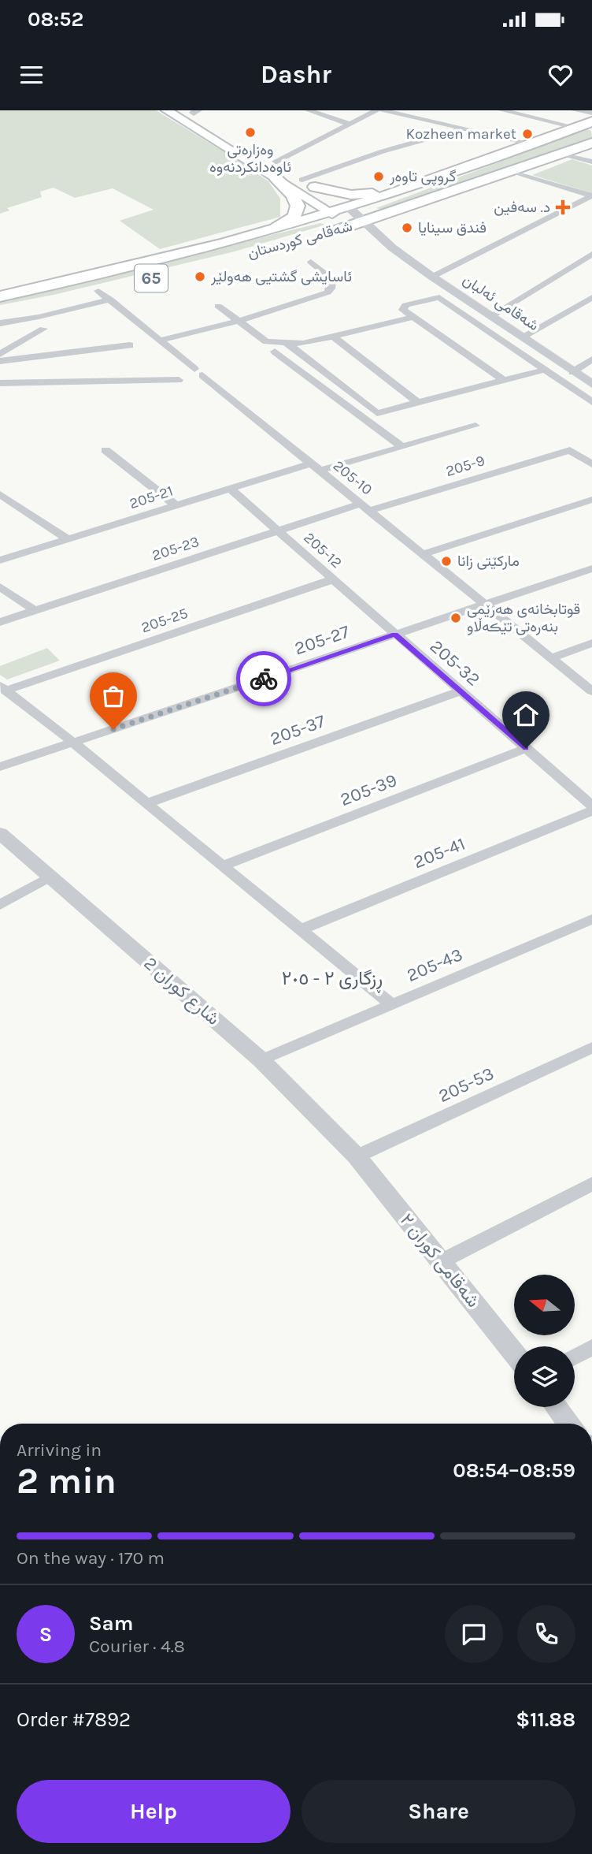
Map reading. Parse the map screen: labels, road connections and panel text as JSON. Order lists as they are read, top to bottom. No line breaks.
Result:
{"streets":{"highway":["شەقامی کوردستان","65"],"street":["شەقامی ئەلبان","205-9","205-10","205-21","205-23","205-12","205-25","205-27","205-32","205-37","205-39","205-41","205-43","شارع كوران 2","205-53","شەقامی کوران ٢"]},"crossings":[["شەقامی کوردستان","شەقامی ئەلبان"],["65","205-10"],["205-9","205-10"],["205-9","205-23"],["205-10","205-21"],["205-10","205-23"],["205-10","205-27"],["205-21","205-12"],["205-23","205-12"],["205-12","205-25"],["205-12","205-27"],["205-12","205-32"],["205-27","205-32"],["205-32","205-37"],["205-32","205-39"],["205-43","شارع كوران 2"],["شارع كوران 2","205-53"],["شارع كوران 2","شەقامی کوران ٢"],["205-53","شەقامی کوران ٢"]],"districts":["ڕزگاری ٢ - ٢٠٥"],"places":{"other":["وەزارەتی ئاوەدانکردنەوە","Kozheen market","گروپی تاوەر","فندق سينايا","ئاسایشی گشتیی هەولێر","مارکێتی زانا","قوتابخانەی هەرێمی بنەرەتی تێڪەڵاو"],"health":["د. سەفین"]},"north":"left","page":{"status":"08:52","header":"Dashr","heading":["2 min","Arriving in","08:54–08:59"],"panel":["Sam","Courier · 4.8","Order #7892","$11.88"],"bar":"On the way · 170 m","round":"S","buttons":["Help","Share"]}}
